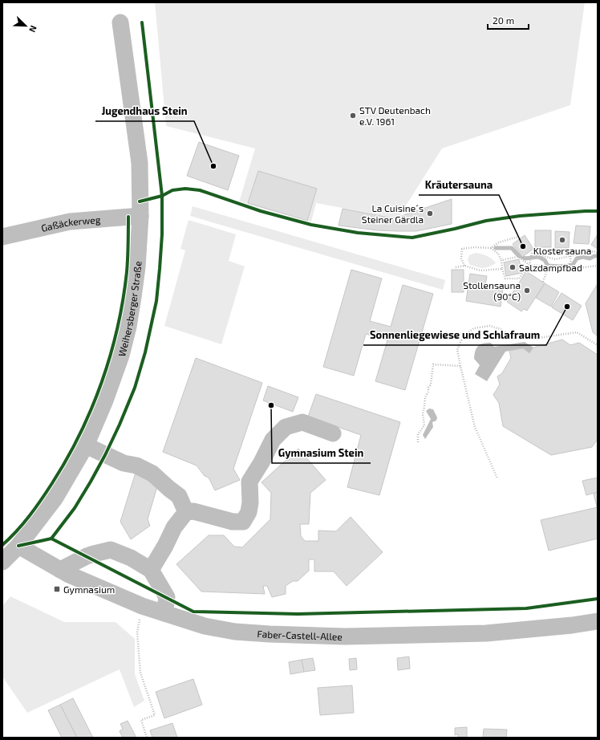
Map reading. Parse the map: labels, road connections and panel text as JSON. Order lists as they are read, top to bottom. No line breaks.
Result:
{"streets":{"street":["Gaßäckerweg","Weihersberger Straße","Faber-Castell-Allee"]},"crossings":[["Gaßäckerweg","Weihersberger Straße"],["Weihersberger Straße","Faber-Castell-Allee"]],"places":{"other":["STV Deutenbach e.V. 1961","Jugendhaus Stein","La Cuisine´s Steiner Gärdla","Klostersauna","Kräutersauna","Salzdampfbad","Stollensauna (90°C)","Sonnenliegewiese und Schlafraum","Gymnasium Stein"],"transit":["Gymnasium"]},"scale_bar":"20 m","north":"bottom right"}
